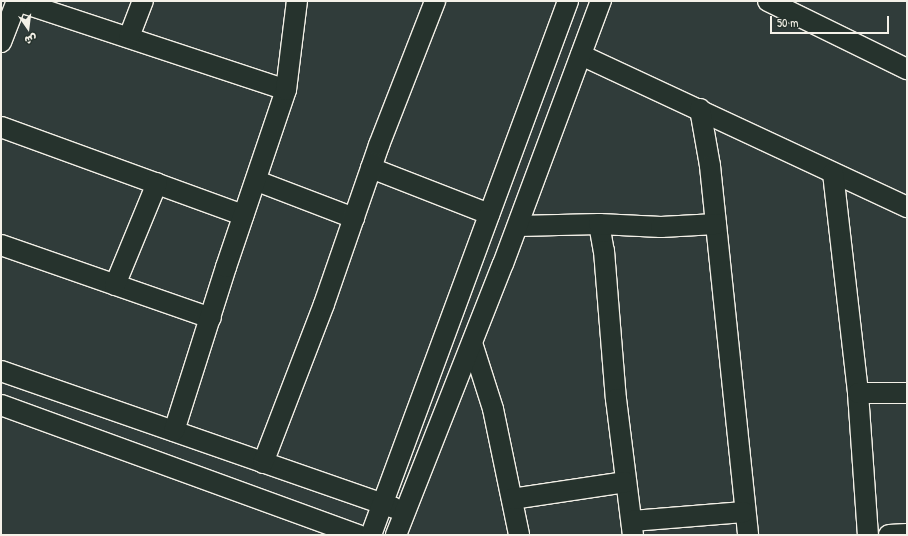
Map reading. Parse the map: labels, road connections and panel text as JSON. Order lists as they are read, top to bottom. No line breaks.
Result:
{"scale_bar":"50 m","north":"bottom"}
